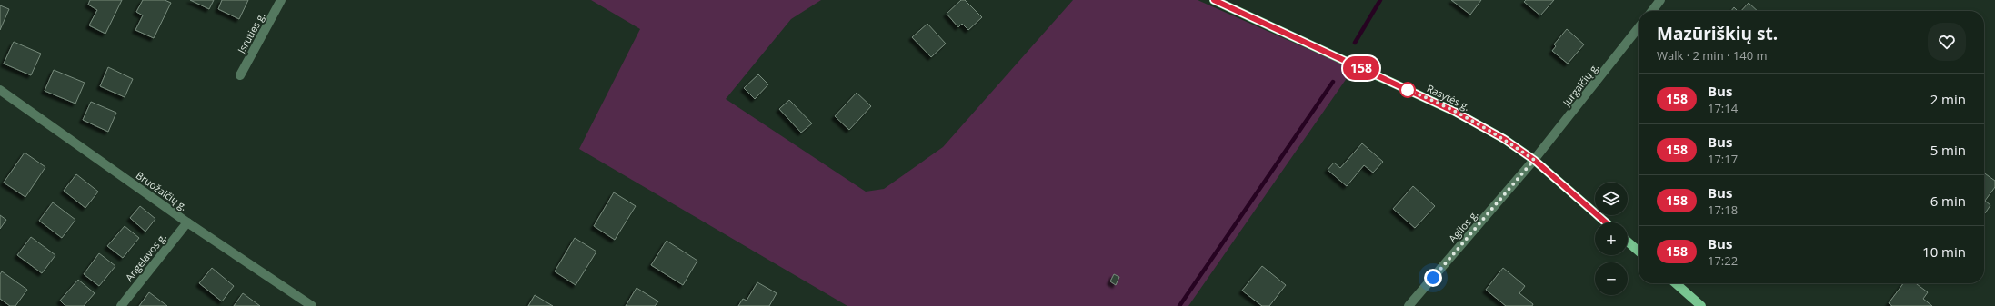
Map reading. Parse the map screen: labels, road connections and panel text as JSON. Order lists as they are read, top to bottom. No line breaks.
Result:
{"streets":{"main road":["Rasytės g."],"street":["Įsruties g.","Jurgaičių g.","Bruožaičių g.","Agilos g.","Angelavos g."]},"crossings":[["Jurgaičių g.","Rasytės g."],["Jurgaičių g.","Agilos g."],["Rasytės g.","Agilos g."],["Bruožaičių g.","Angelavos g."]],"lines":["bus line 158"],"page":{"on_map":"158","heading":["Mazūriškių st.","Walk · 2 min · 140 m"],"list":[{"mark":"158","name":"Bus","note":"17:14","value":"2 min"},{"mark":"158","name":"Bus","note":"17:17","value":"5 min"},{"mark":"158","name":"Bus","note":"17:18","value":"6 min"},{"mark":"158","name":"Bus","note":"17:22","value":"10 min"}],"map_buttons":["+","−"]}}
